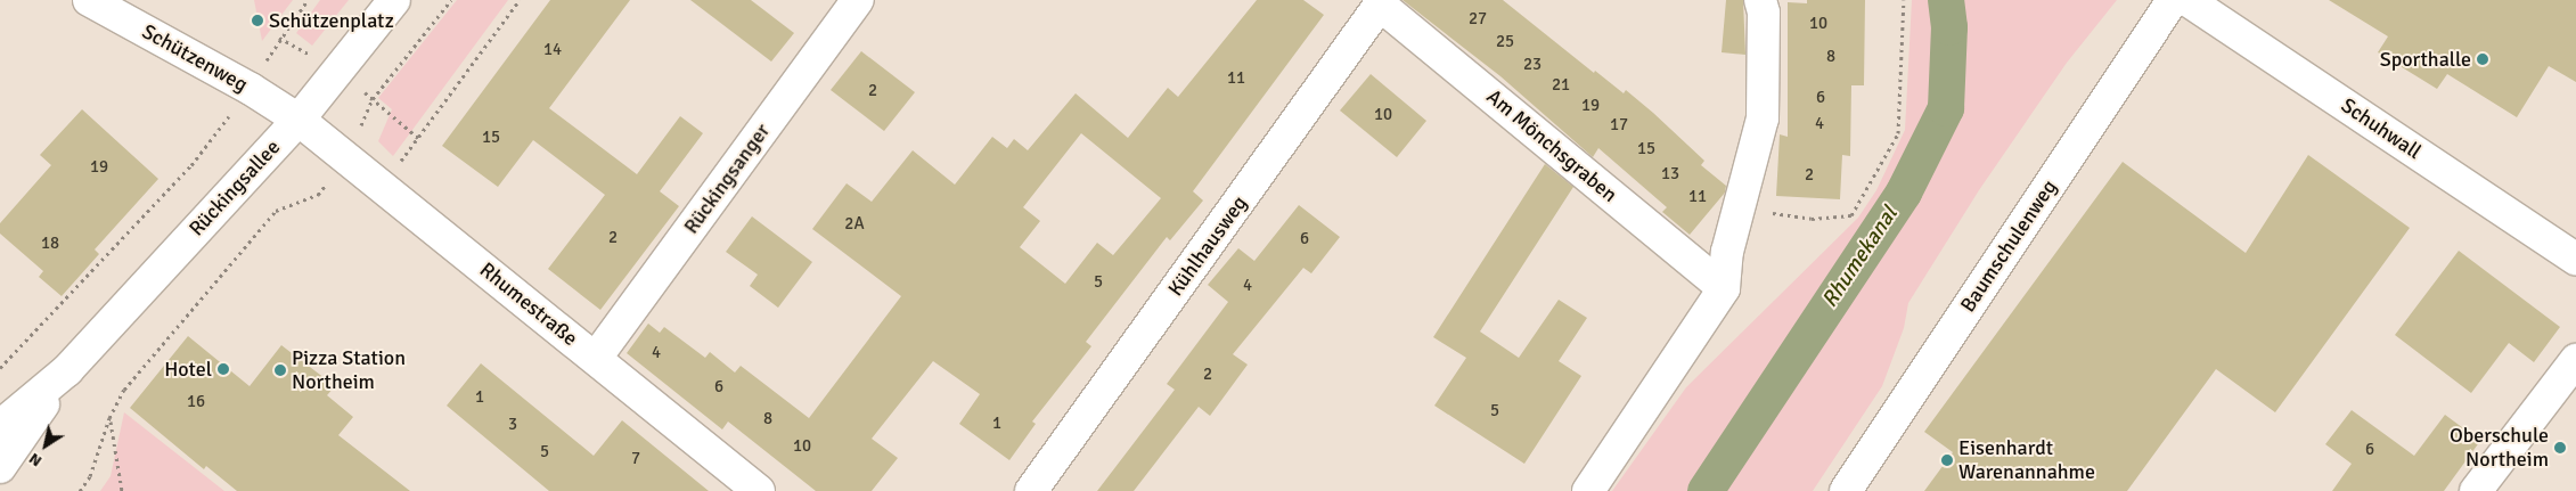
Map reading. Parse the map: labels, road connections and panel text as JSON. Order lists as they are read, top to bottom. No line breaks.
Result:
{"streets":{"street":["Schützenweg","Schuhwall","Am Mönchsgraben","Rückingsanger","Rückingsallee","Kühlhausweg","Baumschulenweg","Rhumestraße"]},"crossings":[["Schützenweg","Rückingsallee"],["Schützenweg","Rhumestraße"],["Am Mönchsgraben","Kühlhausweg"],["Rückingsanger","Rhumestraße"],["Rückingsallee","Rhumestraße"]],"water":["Rhumekanal"],"places":["Schützenplatz","Sporthalle","Hotel","Pizza Station Northeim","Oberschule Northeim","Eisenhardt Warenannahme"],"house_numbers":["27","10","25","14","8","23","11","21","2","6","19","10","4","17","15","15","19","13","2","11","2A","2","6","18","5","4","4","2","6","1","16","5","8","1","3","10","6","5","7"],"north":"bottom left"}
